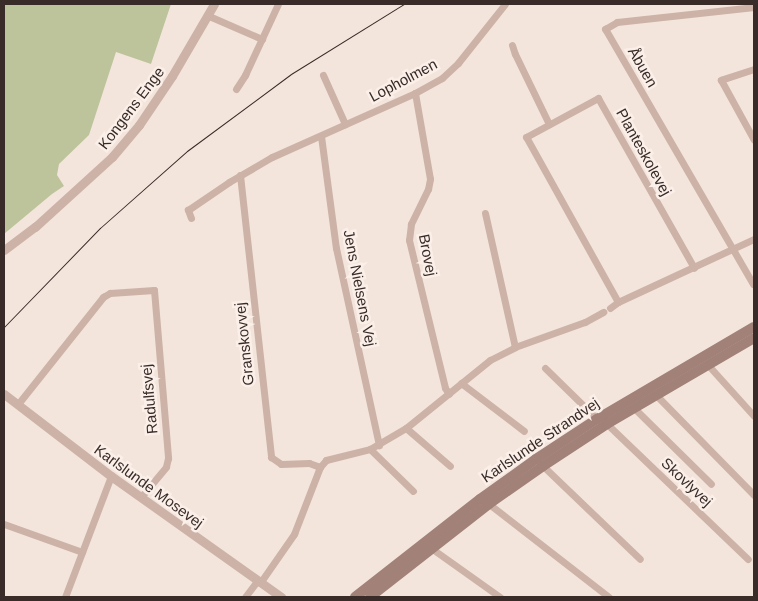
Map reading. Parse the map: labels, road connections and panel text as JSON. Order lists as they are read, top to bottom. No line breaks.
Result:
{"streets":{"main road":["Karlslunde Strandvej"],"street":["Åbuen","Lopholmen","Kongens Enge","Planteskolevej","Brovej","Jens Nielsens Vej","Granskovvej","Radulfsvej","Skovlyvej","Karlslunde Mosevej"]},"crossings":[["Lopholmen","Brovej"],["Lopholmen","Jens Nielsens Vej"],["Lopholmen","Granskovvej"],["Radulfsvej","Karlslunde Mosevej"],["Karlslunde Strandvej","Skovlyvej"]]}
